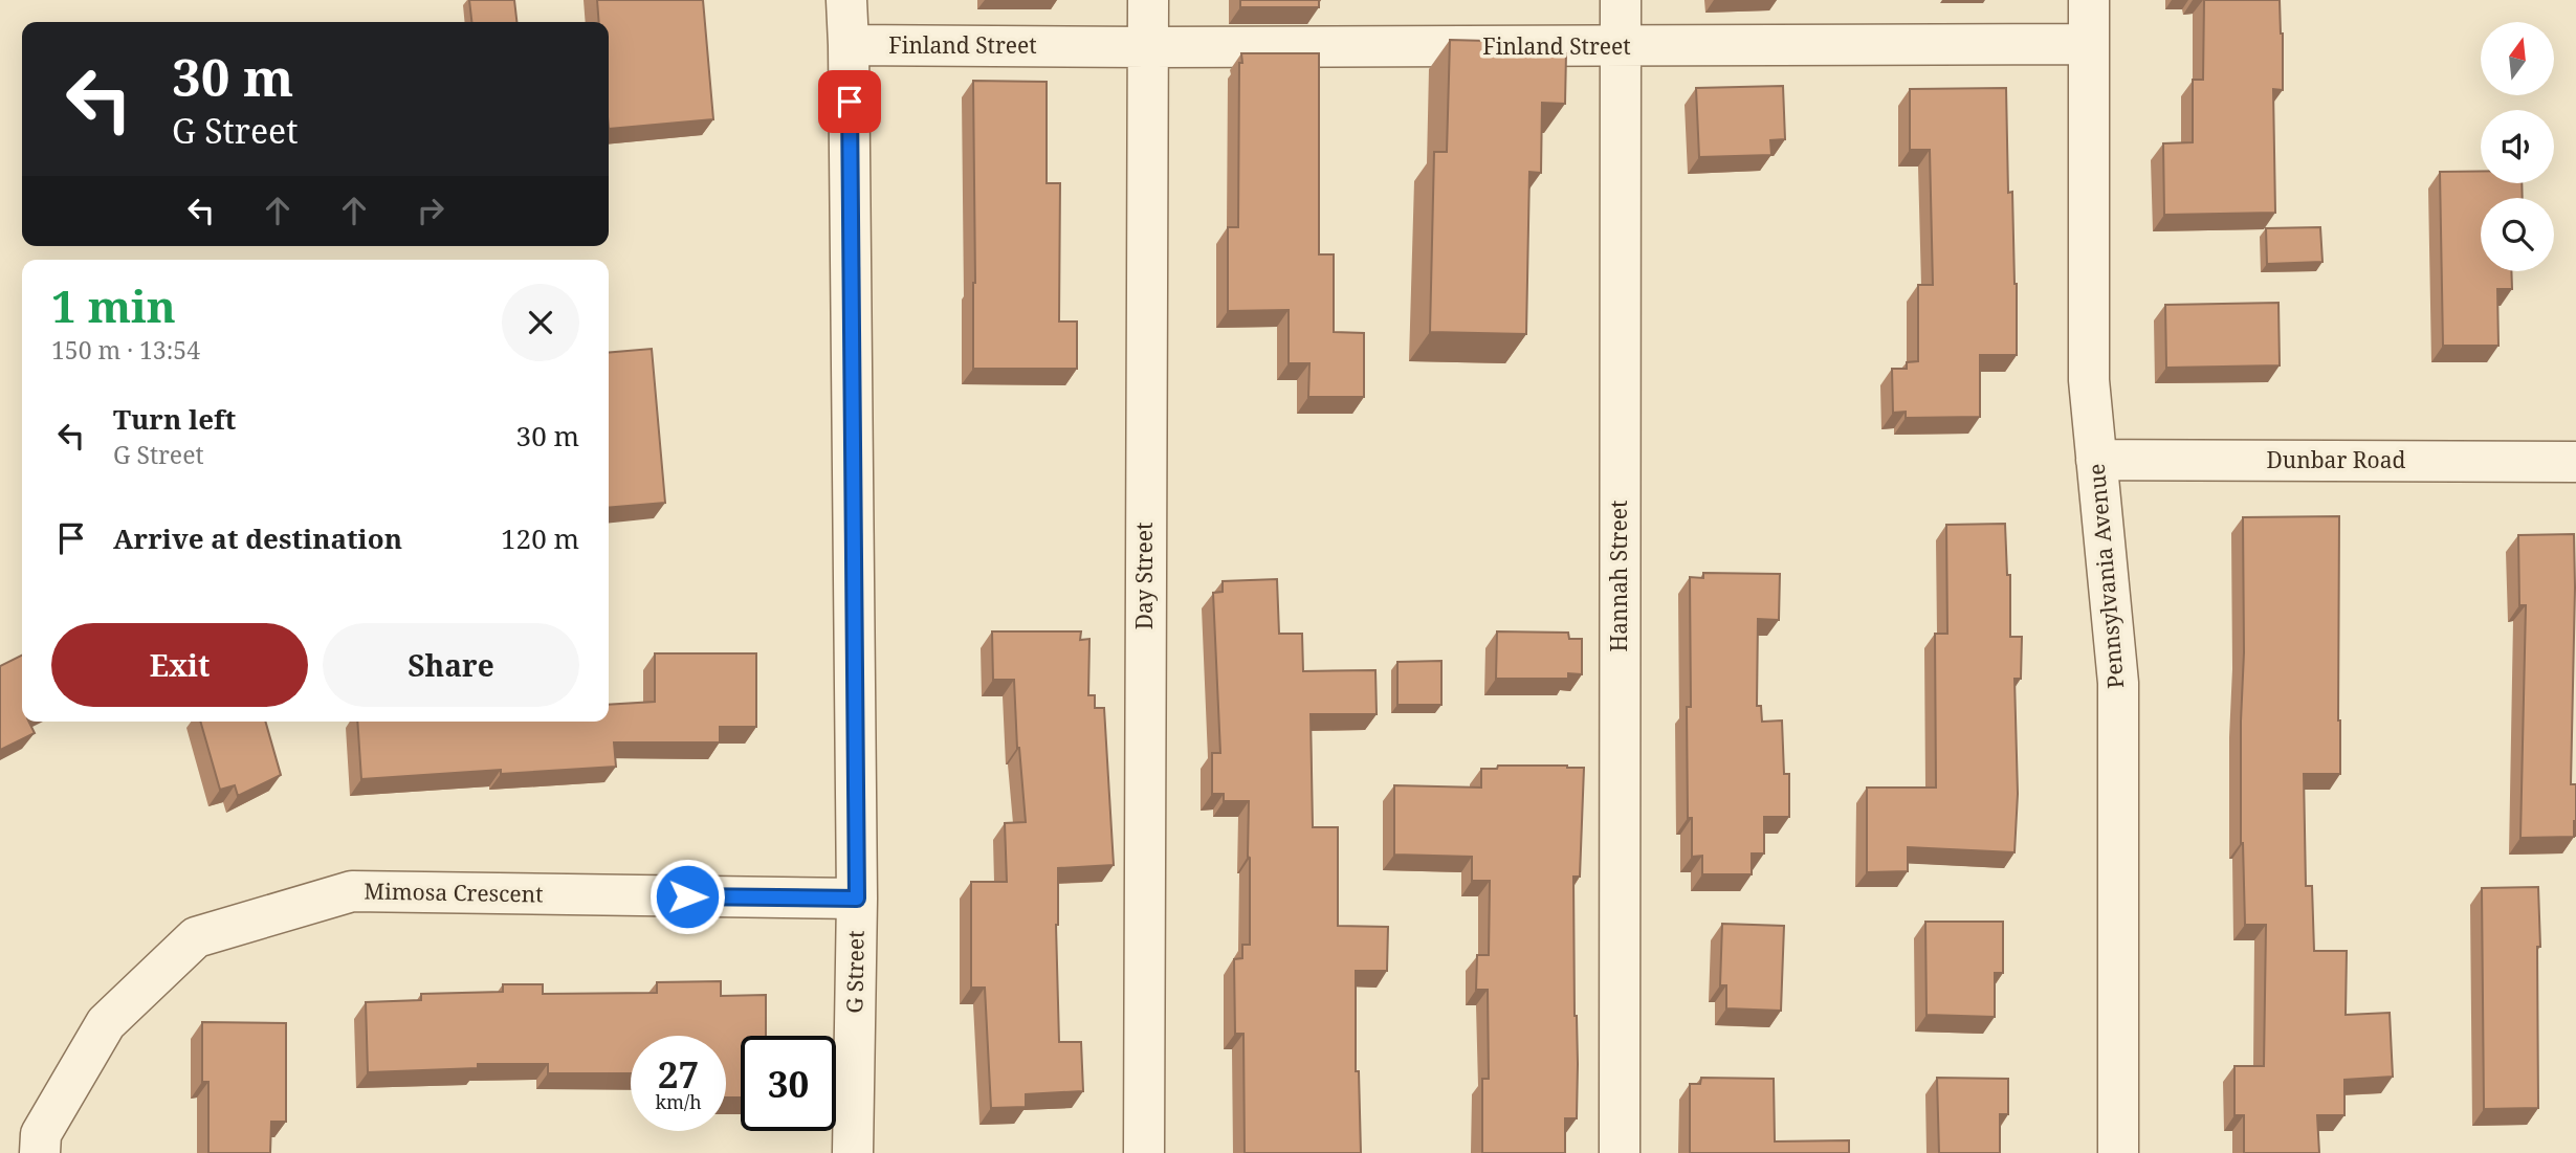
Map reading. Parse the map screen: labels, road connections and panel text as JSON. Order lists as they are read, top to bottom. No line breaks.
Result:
{"streets":{"street":["Finland Street","Dunbar Road","Day Street","Hannah Street","Pennsylvania Avenue","Mimosa Crescent","G Street"]},"crossings":[["Finland Street","Day Street"],["Finland Street","Hannah Street"],["Finland Street","Pennsylvania Avenue"],["Finland Street","G Street"],["Dunbar Road","Pennsylvania Avenue"],["Mimosa Crescent","G Street"]],"north":"top","page":{"turn":["30 m","G Street"],"heading":["1 min","150 m · 13:54"],"list":[{"name":"Turn left","note":"G Street","value":"30 m"},{"name":"Arrive at destination","value":"120 m"}],"buttons":["Exit","Share"],"speed":"27 km/h","limit":"30"}}
